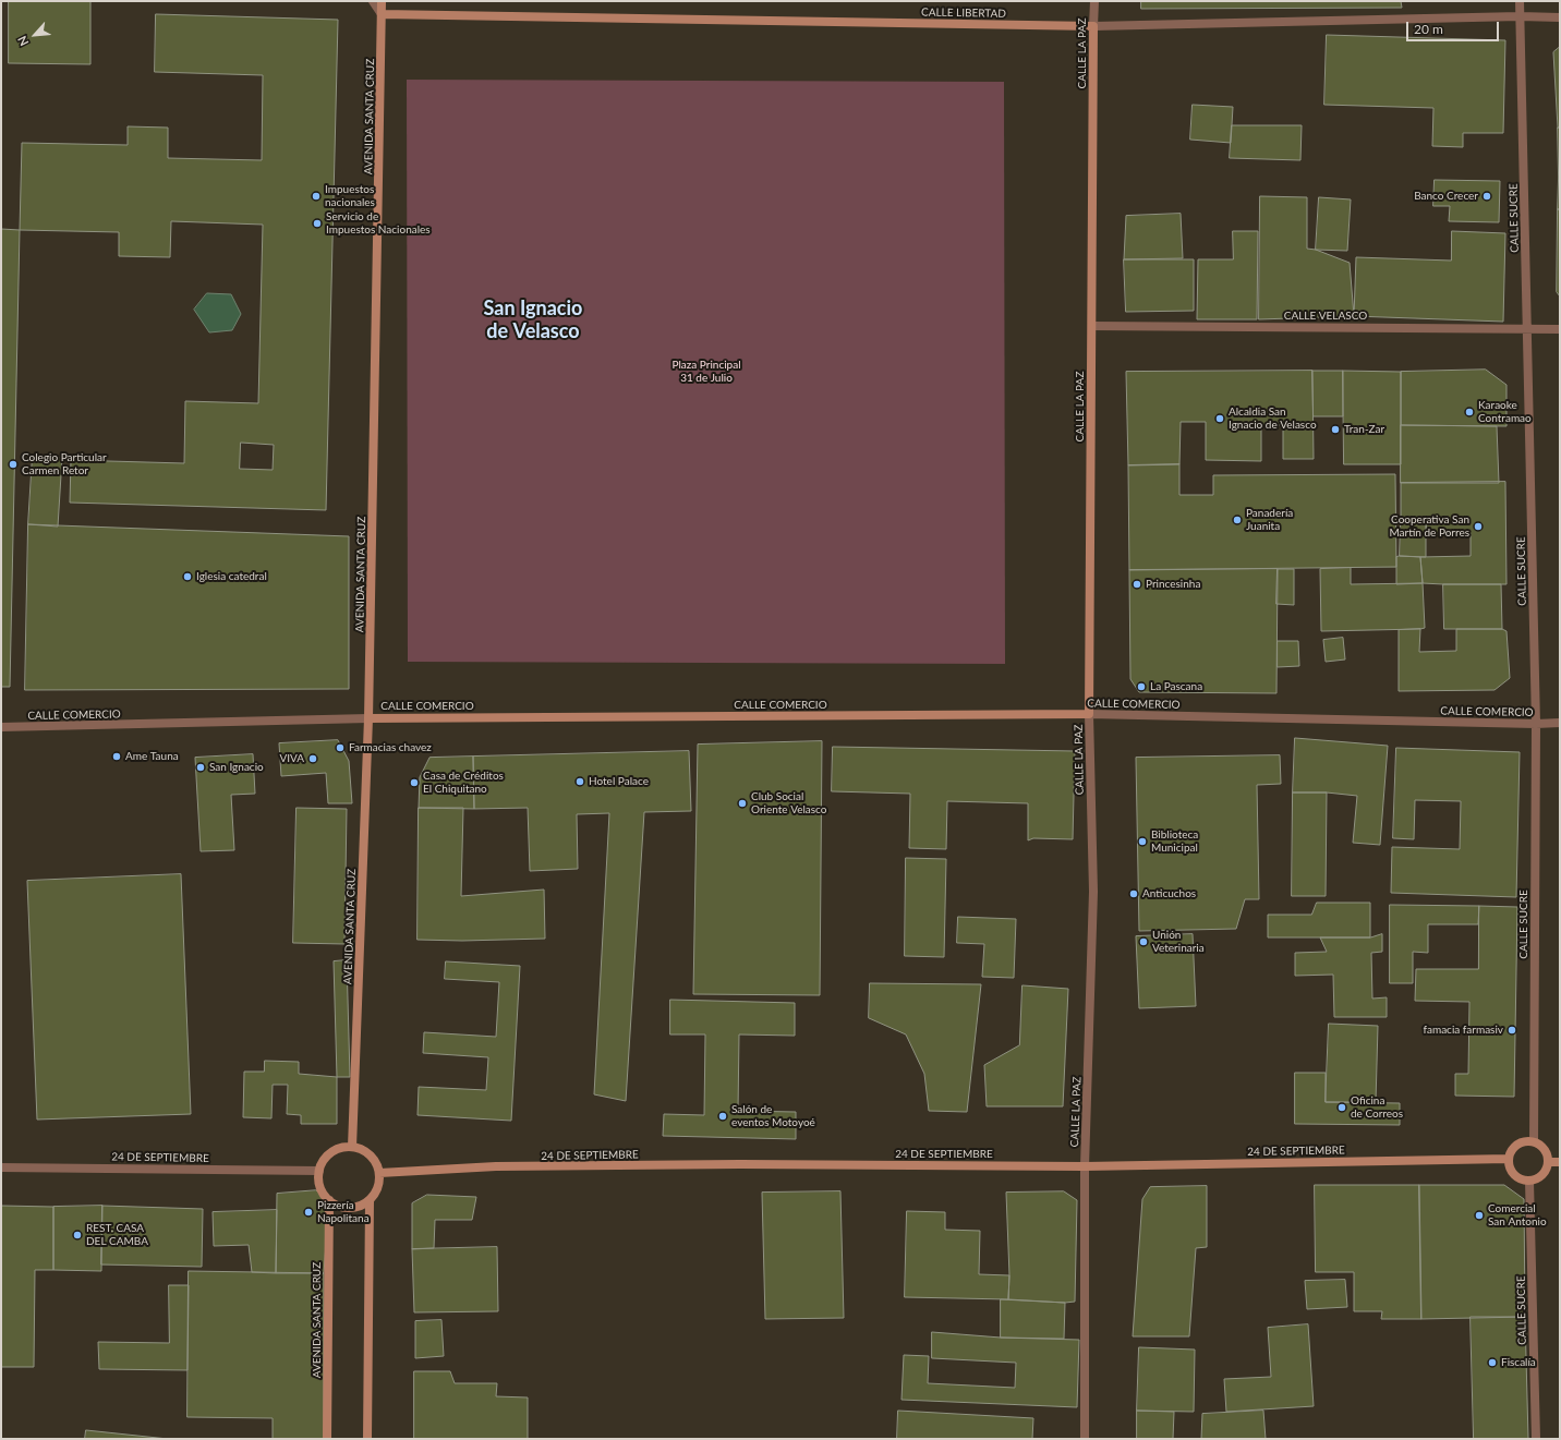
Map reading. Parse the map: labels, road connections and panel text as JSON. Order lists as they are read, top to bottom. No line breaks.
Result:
{"streets":{"main road":["CALLE LIBERTAD","CALLE LA PAZ","AVENIDA SANTA CRUZ","CALLE COMERCIO","24 DE SEPTIEMBRE"],"street":["CALLE SUCRE","CALLE VELASCO"]},"crossings":[["CALLE LIBERTAD","CALLE LA PAZ"],["CALLE LIBERTAD","AVENIDA SANTA CRUZ"],["CALLE LIBERTAD","CALLE SUCRE"],["CALLE LA PAZ","CALLE VELASCO"],["CALLE LA PAZ","CALLE COMERCIO"],["CALLE LA PAZ","24 DE SEPTIEMBRE"],["AVENIDA SANTA CRUZ","CALLE COMERCIO"],["AVENIDA SANTA CRUZ","24 DE SEPTIEMBRE"],["CALLE SUCRE","CALLE VELASCO"],["CALLE SUCRE","CALLE COMERCIO"],["CALLE SUCRE","24 DE SEPTIEMBRE"]],"districts":["San Ignacio de Velasco"],"parks":["Plaza Principal 31 de Julio"],"places":["Impuestos nacionales","Banco Crecer","Servicio de Impuestos Nacionales","Karaoke Contramao","Alcaldia San Ignacio de Velasco","Tran-Zar","Colegio Particular Carmen Retor","Panadería Juanita","Cooperativa San Martín de Porres","Iglesia catedral","Princesinha","La Pascana","Farmacias chavez","Ame Tauna","VIVA","San Ignacio","Hotel Palace","Casa de Créditos El Chiquitano","Club Social Oriente Velasco","Biblioteca Municipal","Anticuchos","Unión Veterinaria","famacia farmasiv","Oficina de Correos","Salón de eventos Motoyoé","Pizzería Napolitana","Comercial San Antonio","REST. CASA DEL CAMBA","Fiscalía"],"scale_bar":"20 m","north":"bottom left"}
